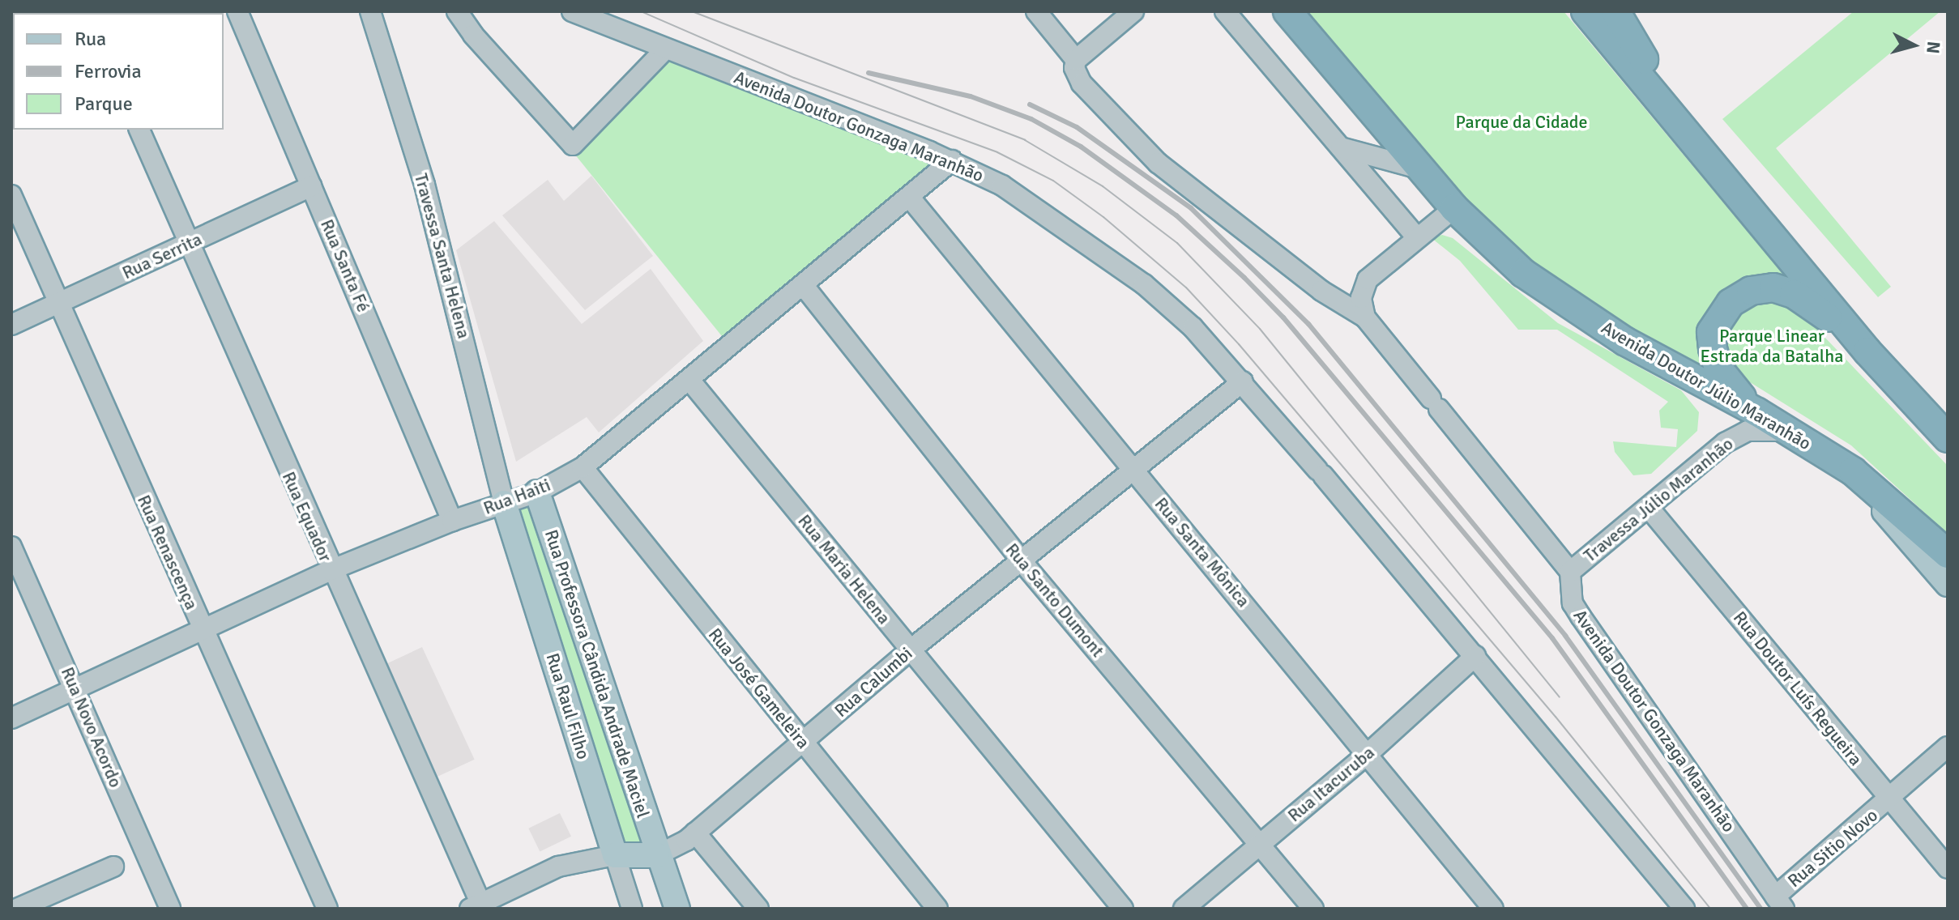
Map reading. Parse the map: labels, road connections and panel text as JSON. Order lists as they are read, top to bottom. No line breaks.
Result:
{"streets":{"highway":["Avenida Doutor Júlio Maranhão"],"main road":["Rua Professora Cândida Andrade Maciel","Rua Raul Filho"],"street":["Avenida Doutor Gonzaga Maranhão","Rua Serrita","Travessa Santa Helena","Rua Santa Fé","Rua Haiti","Travessa Júlio Maranhão","Rua Equador","Rua Renascença","Rua Santa Mônica","Rua Maria Helena","Rua Santo Dumont","Rua Calumbi","Rua José Gameleira","Rua Doutor Luís Regueira","Rua Novo Acordo","Rua Itacuruba","Rua Sitio Novo"]},"crossings":[["Avenida Doutor Gonzaga Maranhão","Rua Haiti"],["Avenida Doutor Gonzaga Maranhão","Travessa Júlio Maranhão"],["Avenida Doutor Gonzaga Maranhão","Rua Calumbi"],["Avenida Doutor Gonzaga Maranhão","Rua Itacuruba"],["Avenida Doutor Gonzaga Maranhão","Rua Sitio Novo"],["Rua Serrita","Rua Santa Fé"],["Rua Serrita","Rua Equador"],["Rua Serrita","Rua Renascença"],["Travessa Santa Helena","Rua Haiti"],["Travessa Santa Helena","Rua Raul Filho"],["Rua Santa Fé","Rua Haiti"],["Avenida Doutor Júlio Maranhão","Travessa Júlio Maranhão"],["Rua Haiti","Rua Equador"],["Rua Haiti","Rua Renascença"],["Rua Haiti","Rua Santa Mônica"],["Rua Haiti","Rua Maria Helena"],["Rua Haiti","Rua Santo Dumont"],["Rua Haiti","Rua Professora Cândida Andrade Maciel"],["Rua Haiti","Rua José Gameleira"],["Rua Haiti","Rua Raul Filho"],["Rua Haiti","Rua Novo Acordo"],["Travessa Júlio Maranhão","Rua Doutor Luís Regueira"],["Rua Santa Mônica","Rua Calumbi"],["Rua Santa Mônica","Rua Itacuruba"],["Rua Maria Helena","Rua Calumbi"],["Rua Santo Dumont","Rua Calumbi"],["Rua Santo Dumont","Rua Itacuruba"],["Rua Professora Cândida Andrade Maciel","Rua Calumbi"],["Rua Calumbi","Rua José Gameleira"],["Rua Doutor Luís Regueira","Rua Sitio Novo"]],"parks":["Parque da Cidade","Parque Linear Estrada da Batalha"],"legend":["Rua","Ferrovia","Parque"],"north":"right"}
